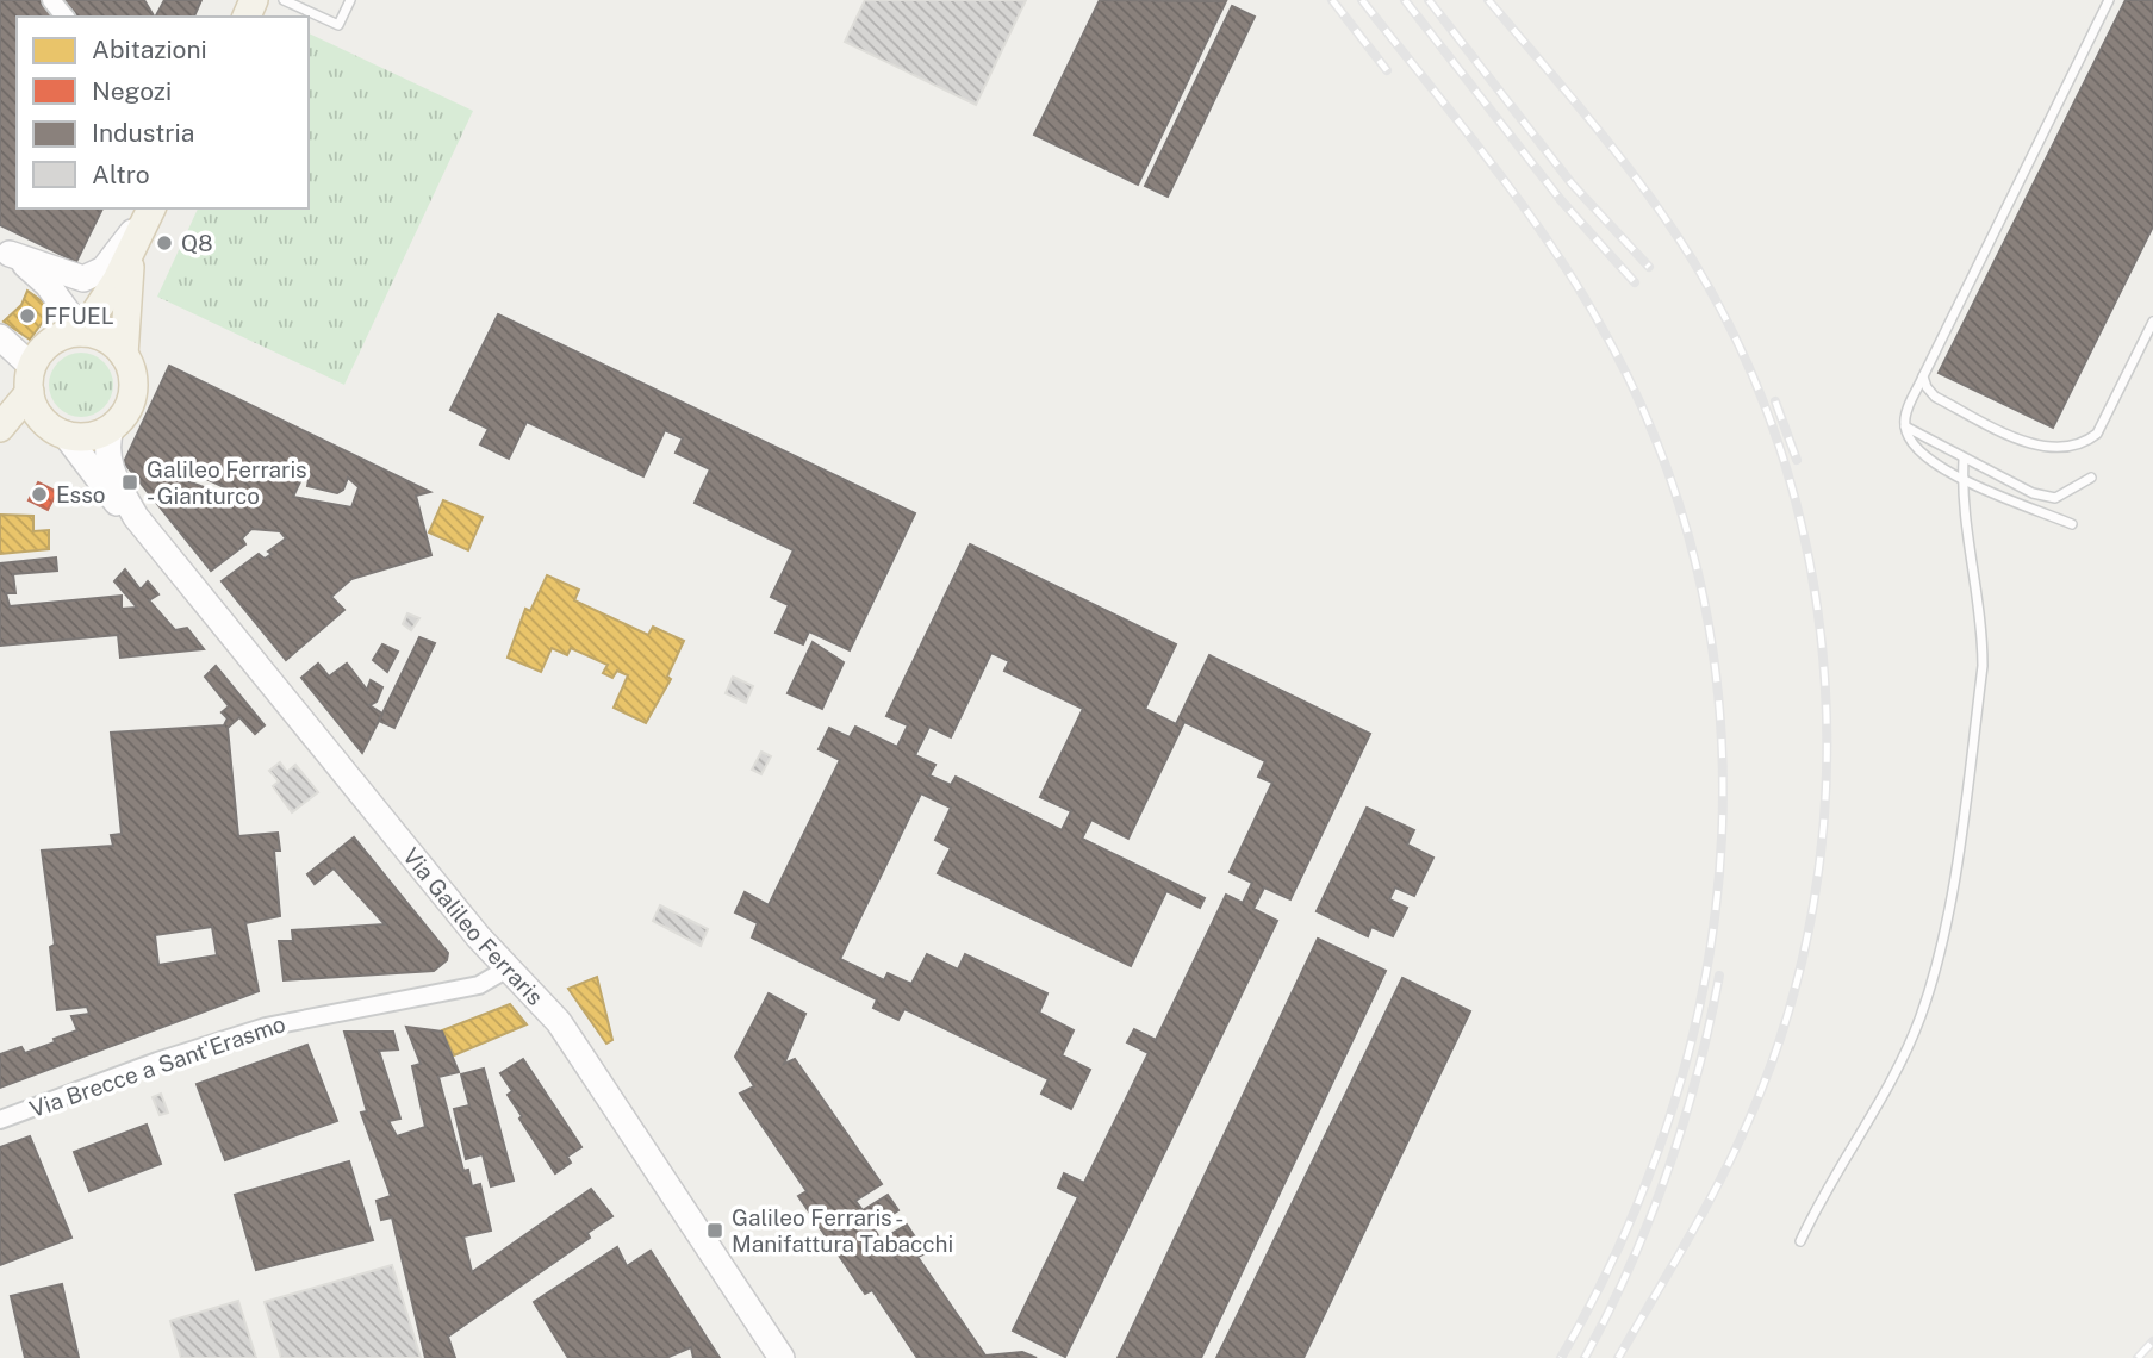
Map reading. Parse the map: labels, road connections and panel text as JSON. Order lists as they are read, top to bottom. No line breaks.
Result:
{"streets":{"main road":["Via Galileo Ferraris"],"street":["Via Brecce a Sant'Erasmo"]},"crossings":[["Via Galileo Ferraris","Via Brecce a Sant'Erasmo"]],"places":{"other":["Q8","FFUEL","Esso"],"transit":["Galileo Ferraris - Gianturco","Galileo Ferraris - Manifattura Tabacchi"]},"legend":["Abitazioni","Negozi","Industria","Altro"]}
